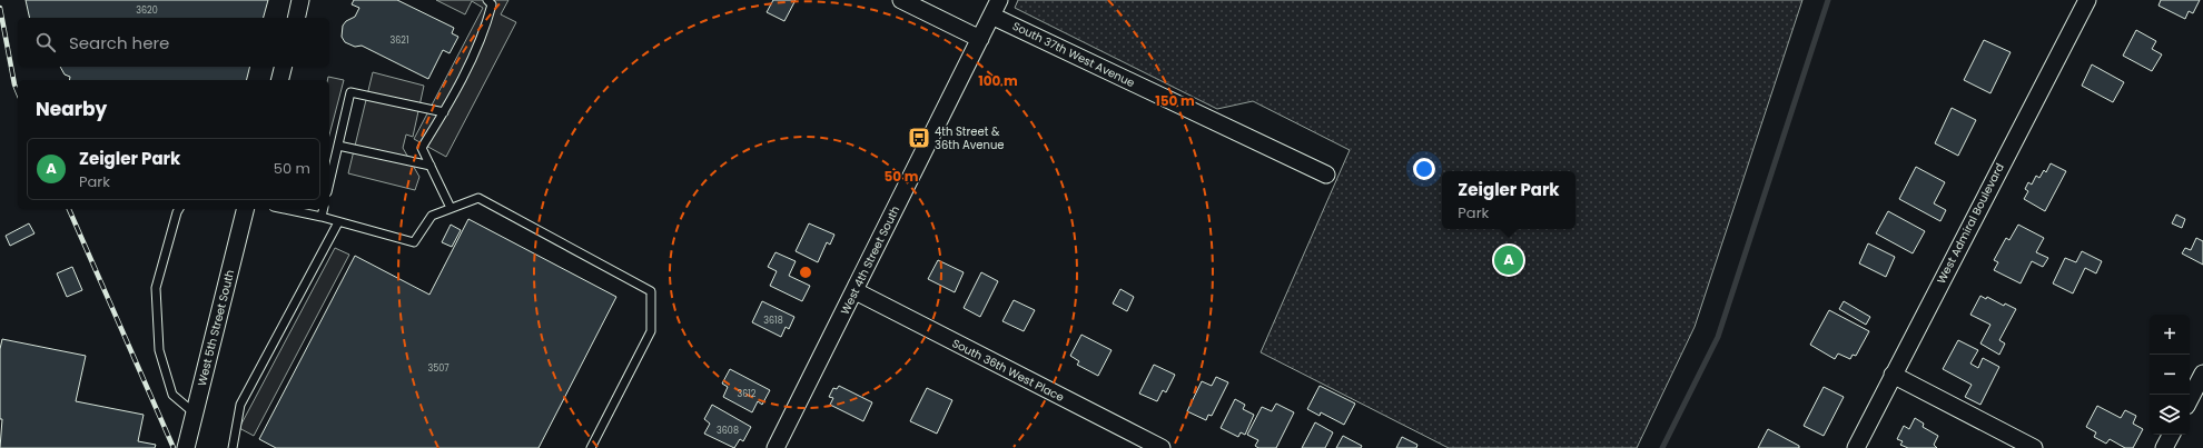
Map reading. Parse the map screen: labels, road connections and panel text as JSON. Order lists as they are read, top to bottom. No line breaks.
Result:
{"streets":{"street":["South 37th West Avenue","West Admiral Boulevard","West 4th Street South","West 5th Street South","South 36th West Place"]},"crossings":[["South 37th West Avenue","West 4th Street South"],["West 4th Street South","South 36th West Place"]],"places":{"bus stop":["4th Street & 36th Avenue"]},"house_numbers":["3620","3621","3618","3507","3612","3608"],"page":{"search":"Search here","heading":"Nearby","list":[{"mark":"A","name":"Zeigler Park","note":"Park","value":"50 m"}],"popup":["Zeigler Park","Park"],"pins":"A","map_buttons":["+","−"]},"rings":["100 m","150 m","50 m"]}
